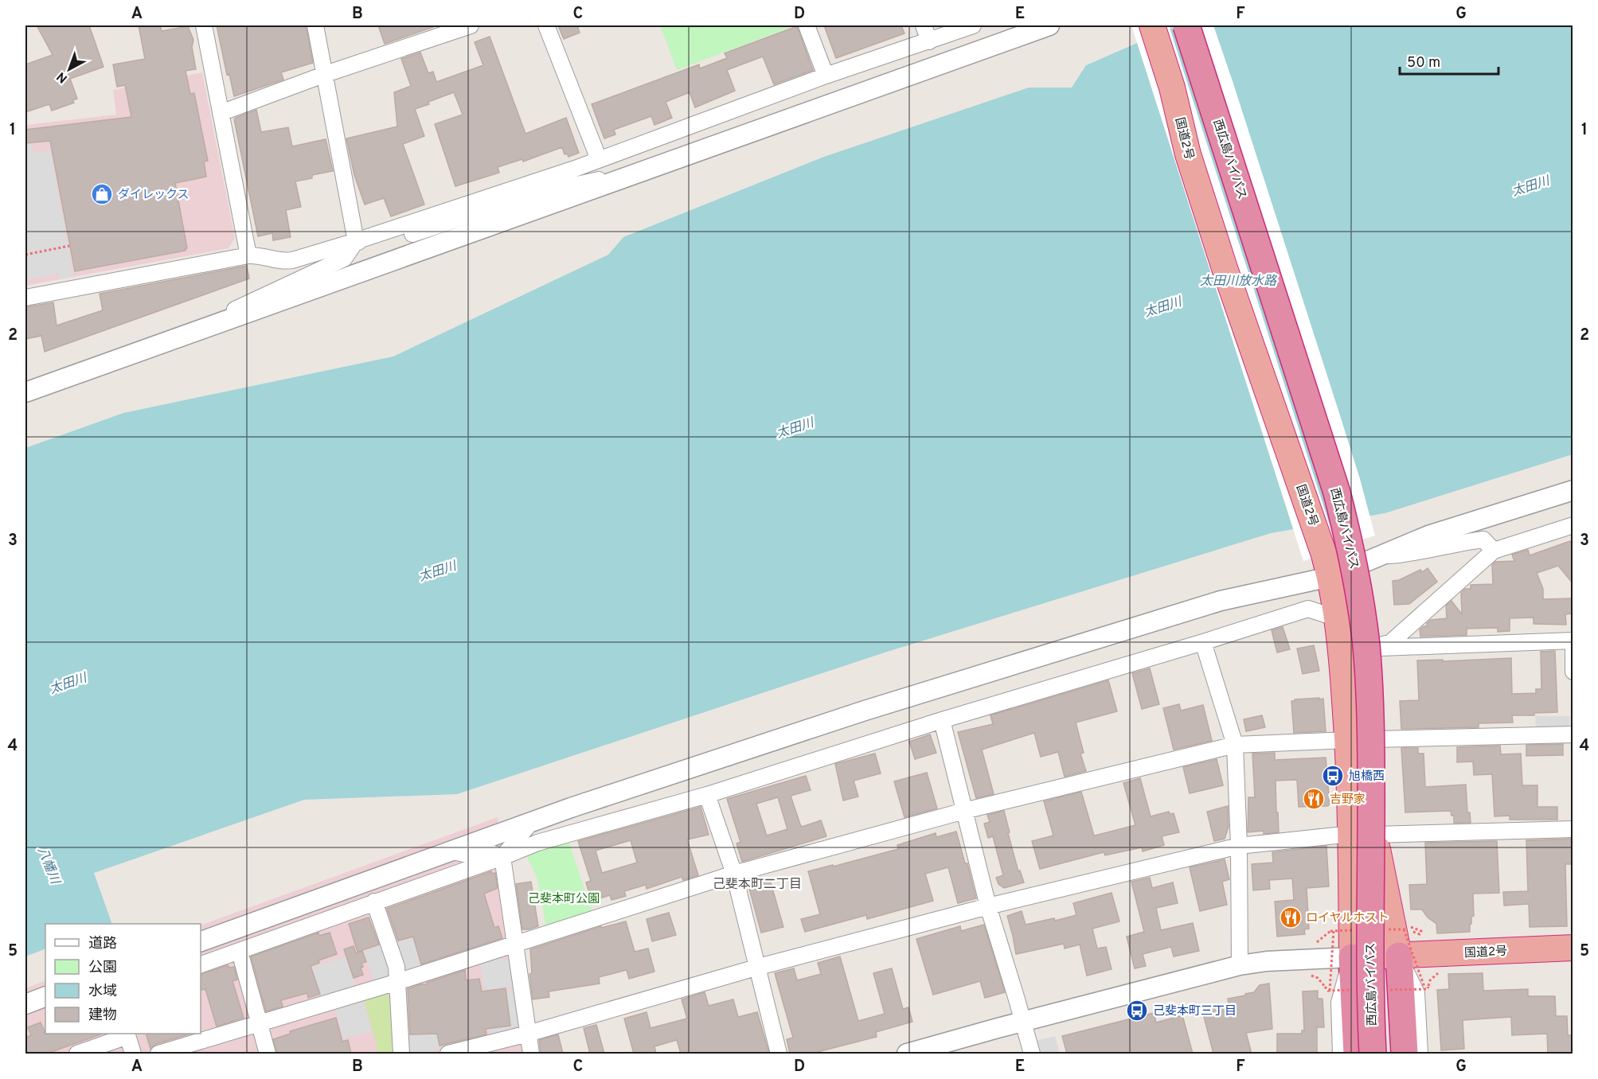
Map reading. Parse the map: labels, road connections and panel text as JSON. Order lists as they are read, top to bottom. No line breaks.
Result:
{"streets":{"highway":["国道2号","西広島バイパス"]},"crossings":[["国道2号","西広島バイパス"]],"districts":["己斐本町二丁目"],"water":["太田川","太田川放水路","八幡川"],"parks":["己斐本町公園"],"places":{"shop":["ダイレックス"],"bus stop":["旭橋西","己斐本町三丁目"],"restaurant":["吉野家","ロイヤルホスト"]},"legend":["道路","公園","水域","建物"],"scale_bar":"50 m","north":"bottom left","grid":{"columns":["A","B","C","D","E","F","G"],"rows":["1","2","3","4","5"]}}
